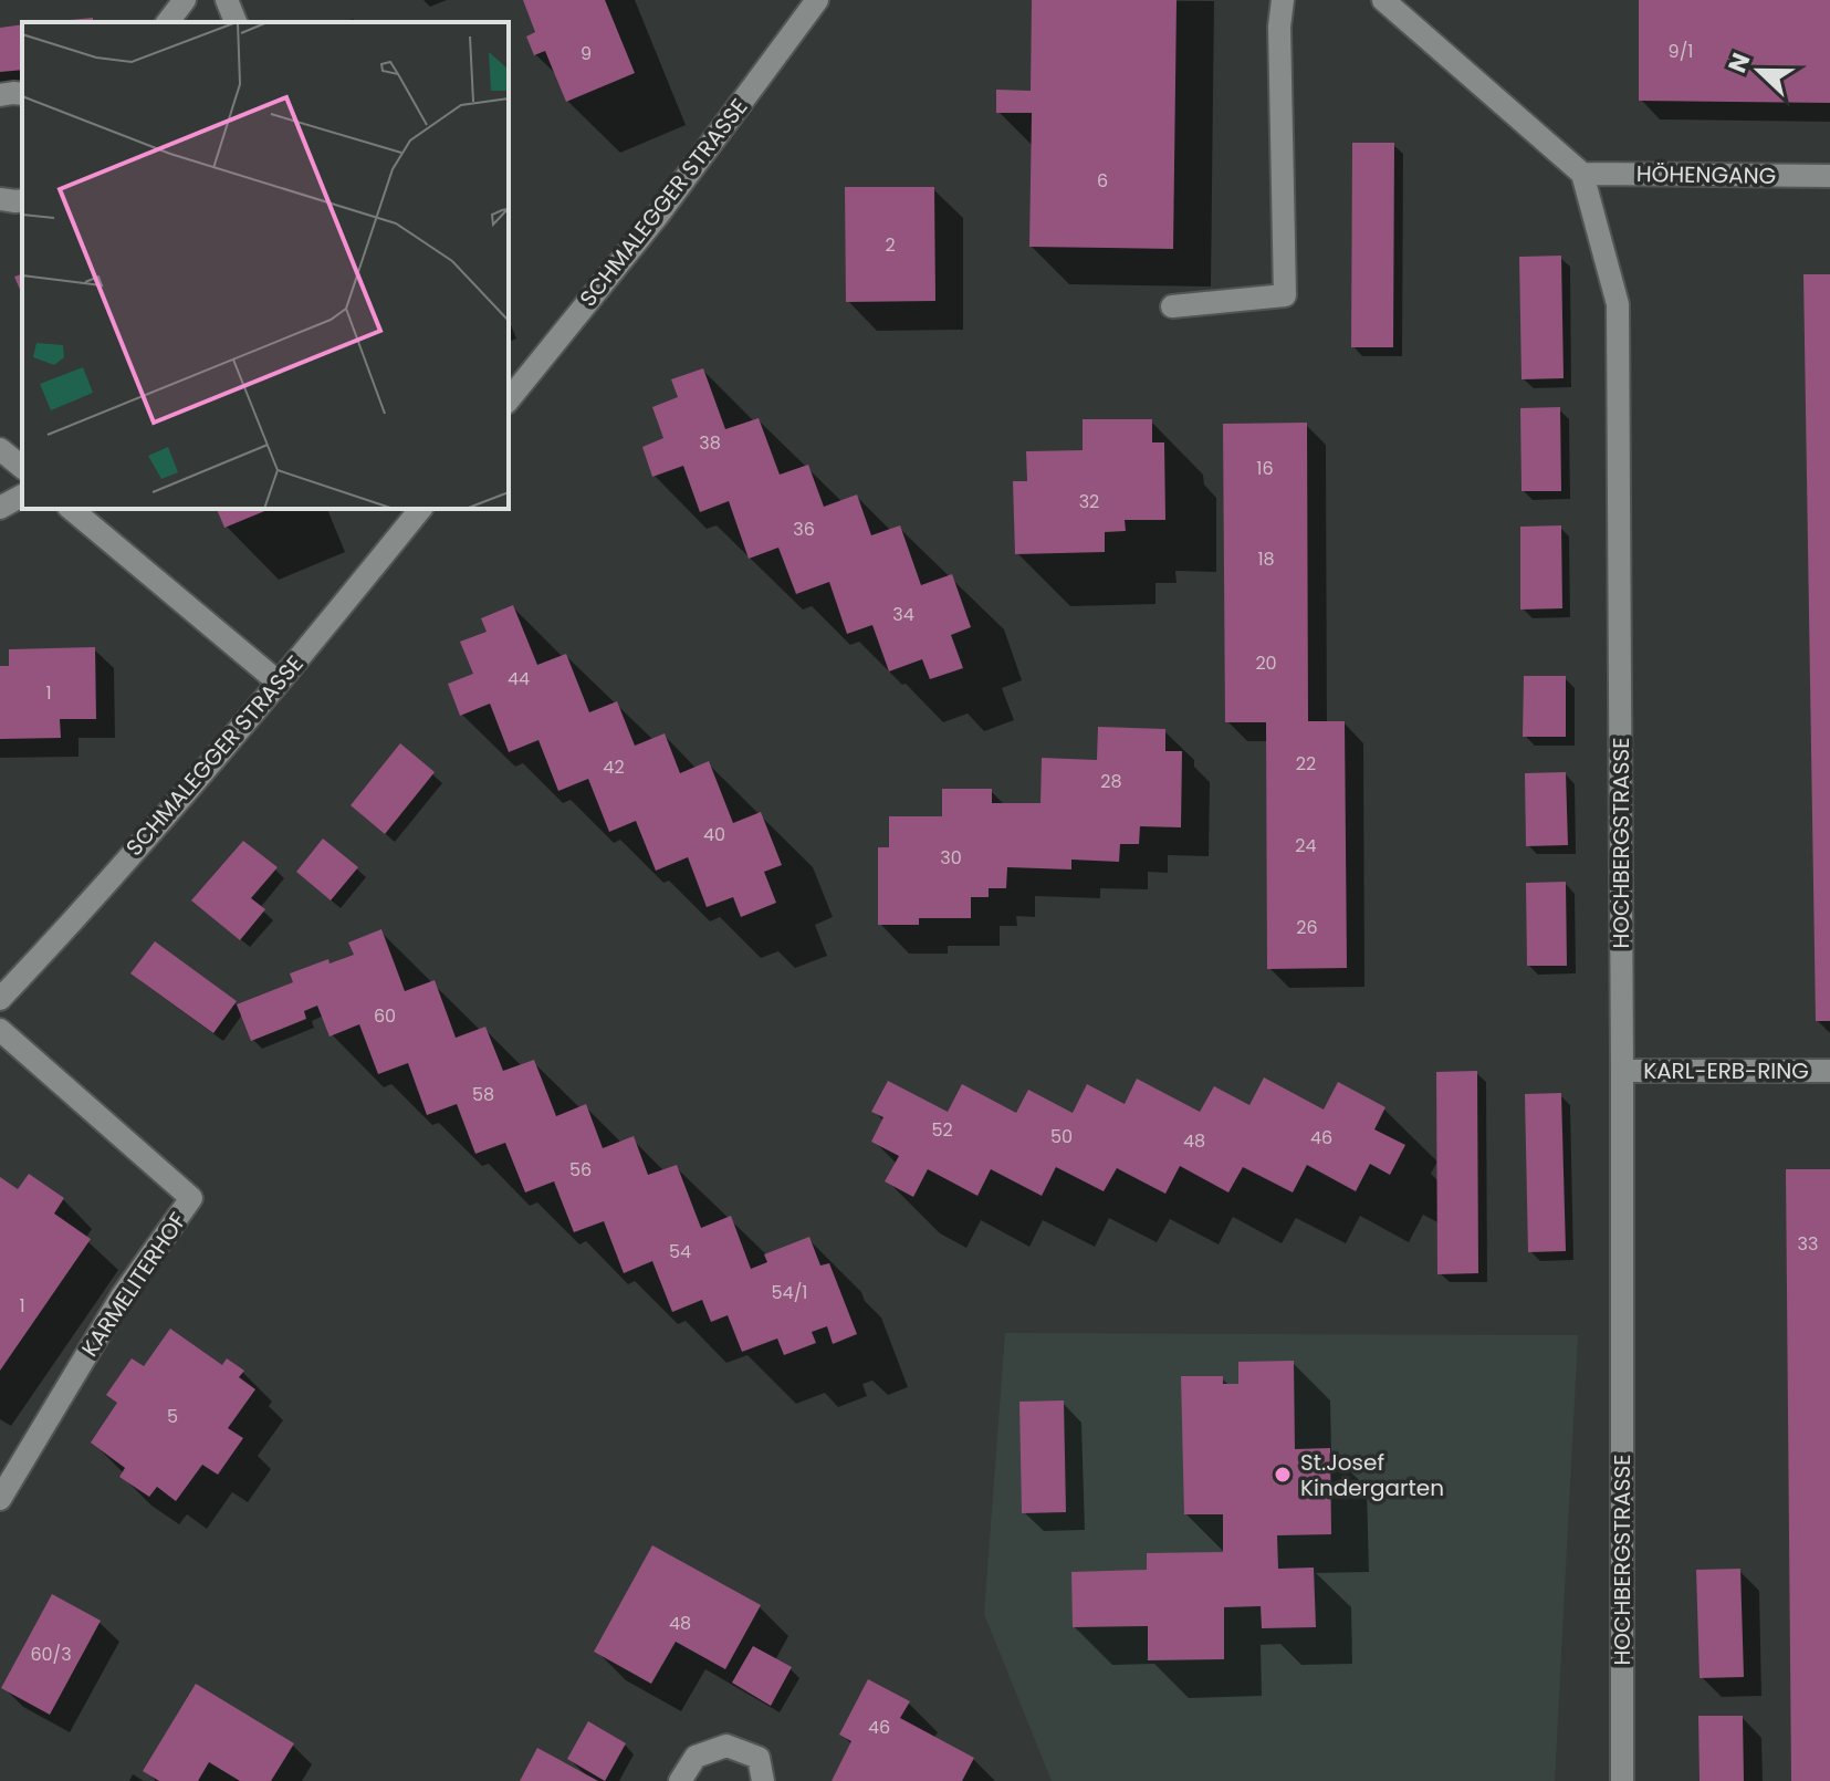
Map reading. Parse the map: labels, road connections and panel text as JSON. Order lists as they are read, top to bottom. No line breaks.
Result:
{"streets":{"street":["HÖHENGANG","SCHMALEGGER STRASSE","HOCHBERGSTRASSE","KARL-ERB-RING","KARMELITERHOF"]},"crossings":[["HÖHENGANG","HOCHBERGSTRASSE"],["HOCHBERGSTRASSE","KARL-ERB-RING"]],"places":["St.Josef Kindergarten"],"house_numbers":["9/1","9","6","2","38","16","32","36","18","34","20","44","1","22","42","28","40","24","30","26","60","58","52","50","46","48","56","33","54","54/1","1","5","48","60/3","46"],"north":"left"}
